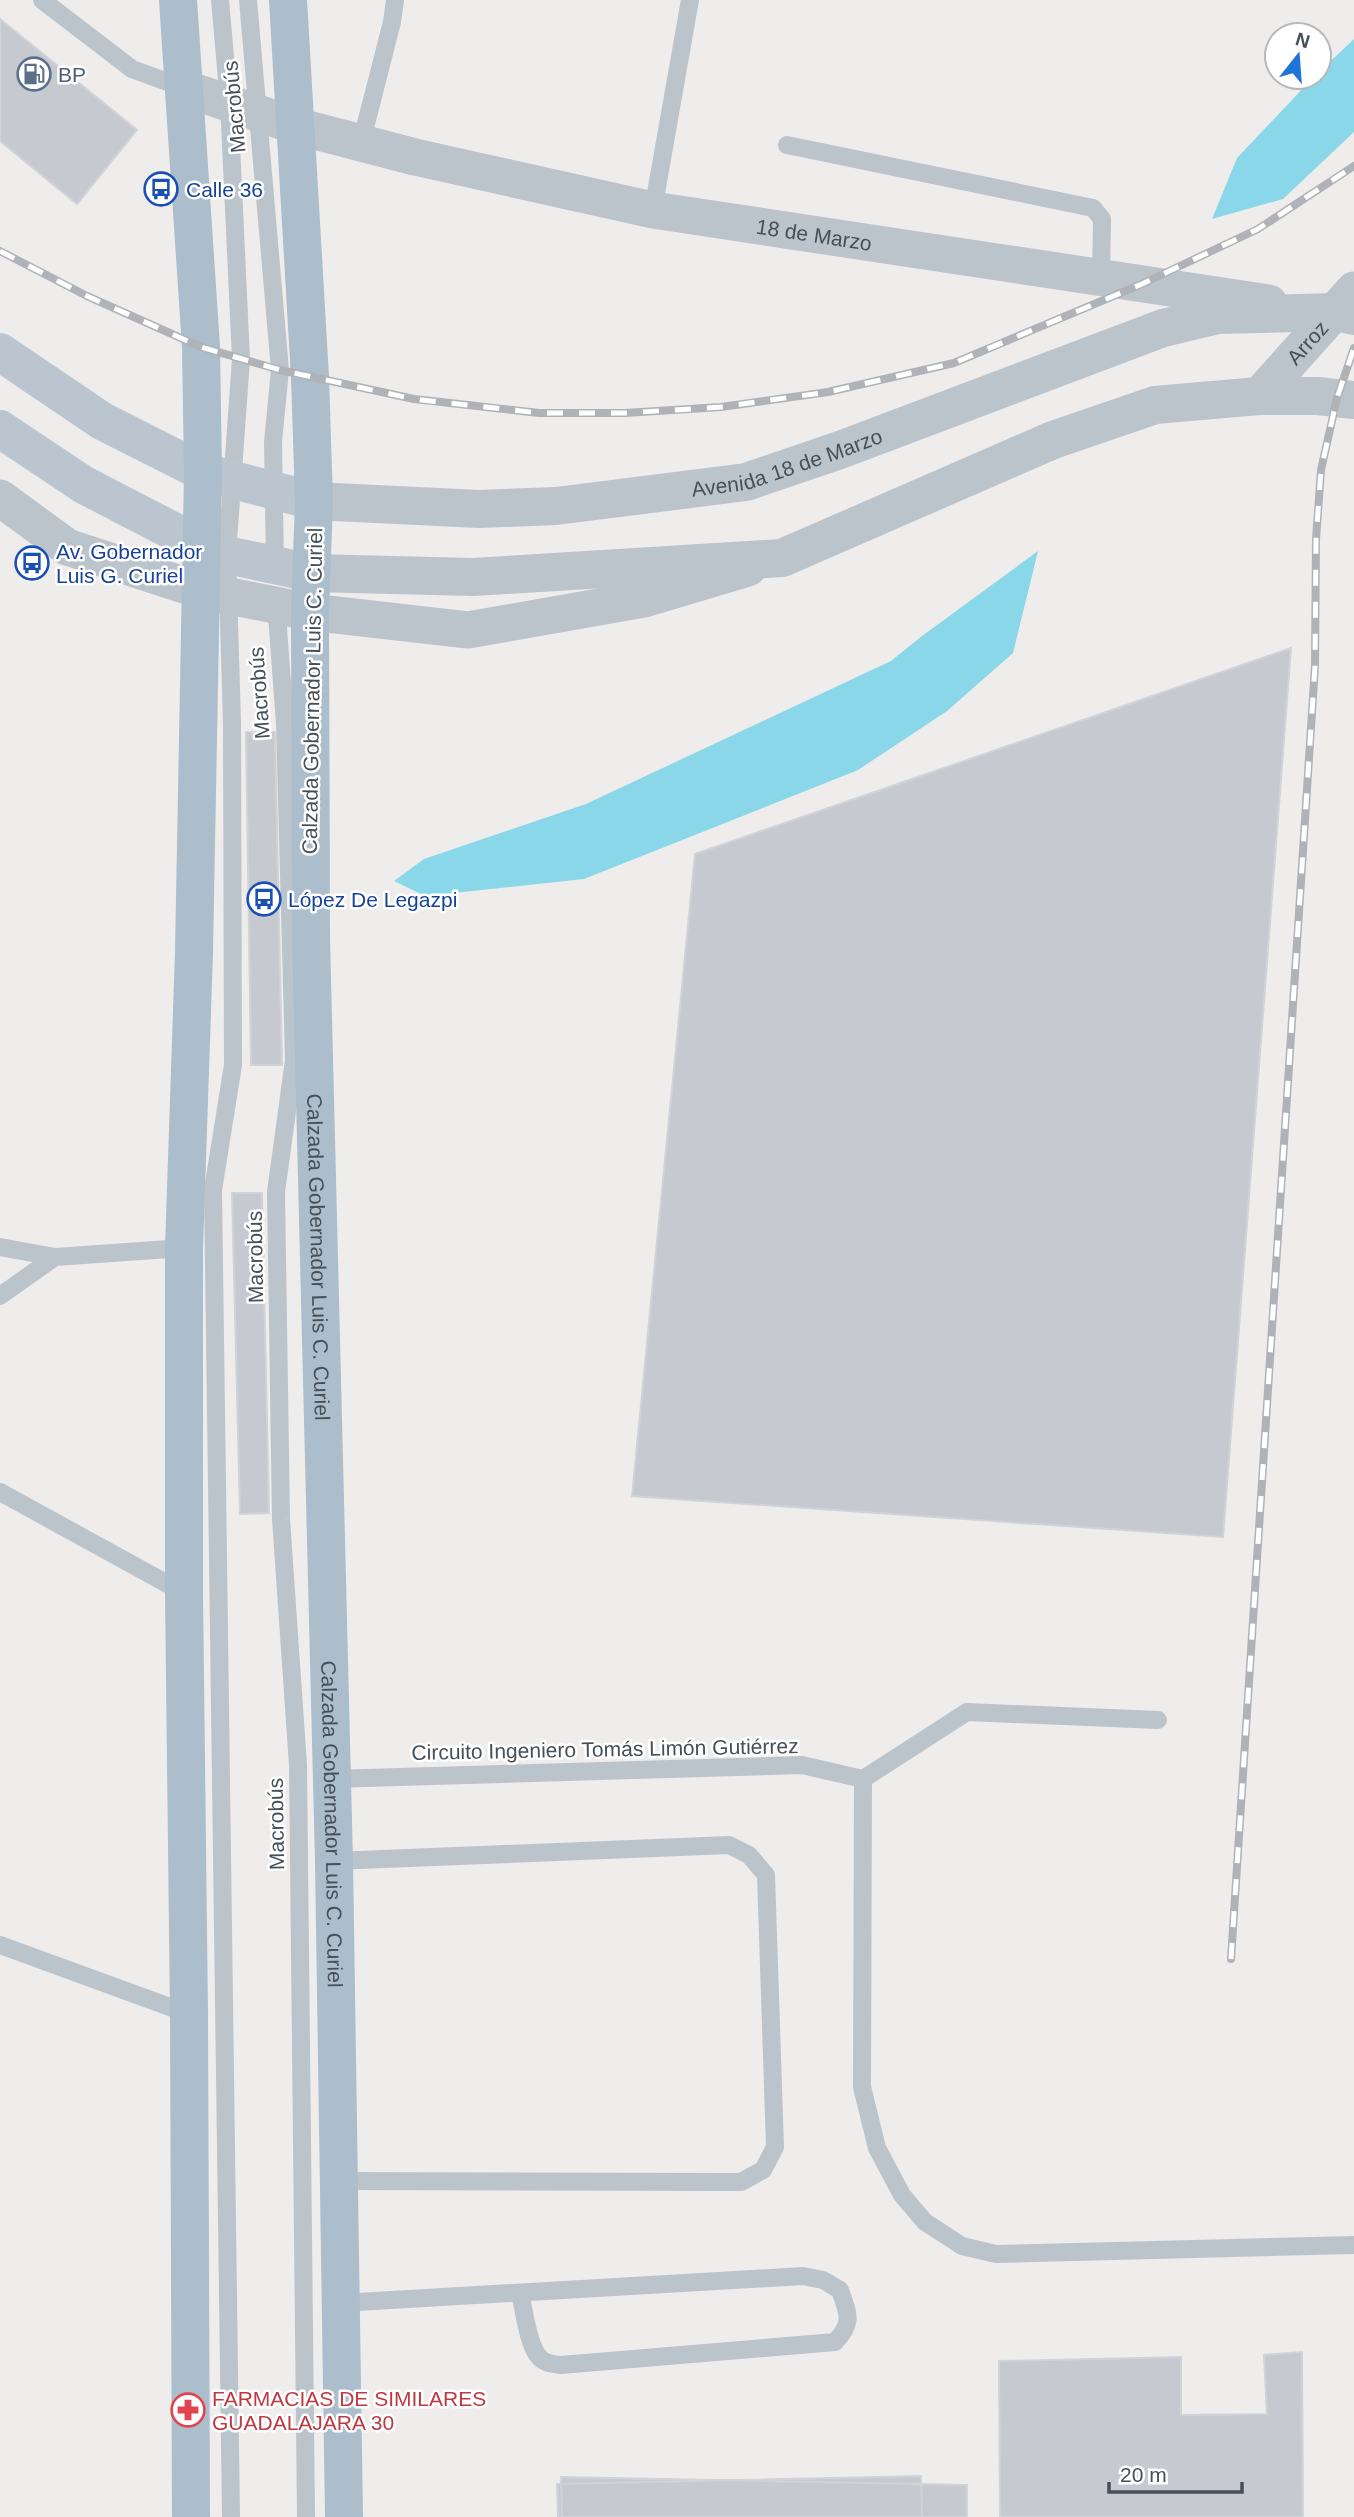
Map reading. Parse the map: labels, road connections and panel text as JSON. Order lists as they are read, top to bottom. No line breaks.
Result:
{"streets":{"main road":["Avenida 18 de Marzo","Calzada Gobernador Luis C. Curiel"],"street":["18 de Marzo","Arroz"],"lane":["Macrobús","Circuito Ingeniero Tomás Limón Gutiérrez"]},"crossings":[["Macrobús","18 de Marzo"],["Macrobús","Avenida 18 de Marzo"],["Macrobús","Calzada Gobernador Luis C. Curiel"],["18 de Marzo","Arroz"],["18 de Marzo","Avenida 18 de Marzo"],["18 de Marzo","Calzada Gobernador Luis C. Curiel"],["Arroz","Avenida 18 de Marzo"],["Avenida 18 de Marzo","Calzada Gobernador Luis C. Curiel"],["Calzada Gobernador Luis C. Curiel","Circuito Ingeniero Tomás Limón Gutiérrez"]],"places":{"fuel station":["BP"],"bus stop":["Calle 36","Av. Gobernador Luis G. Curiel","López De Legazpi"],"pharmacy":["FARMACIAS DE SIMILARES GUADALAJARA 30"]},"scale_bar":"20 m","north":"top"}
